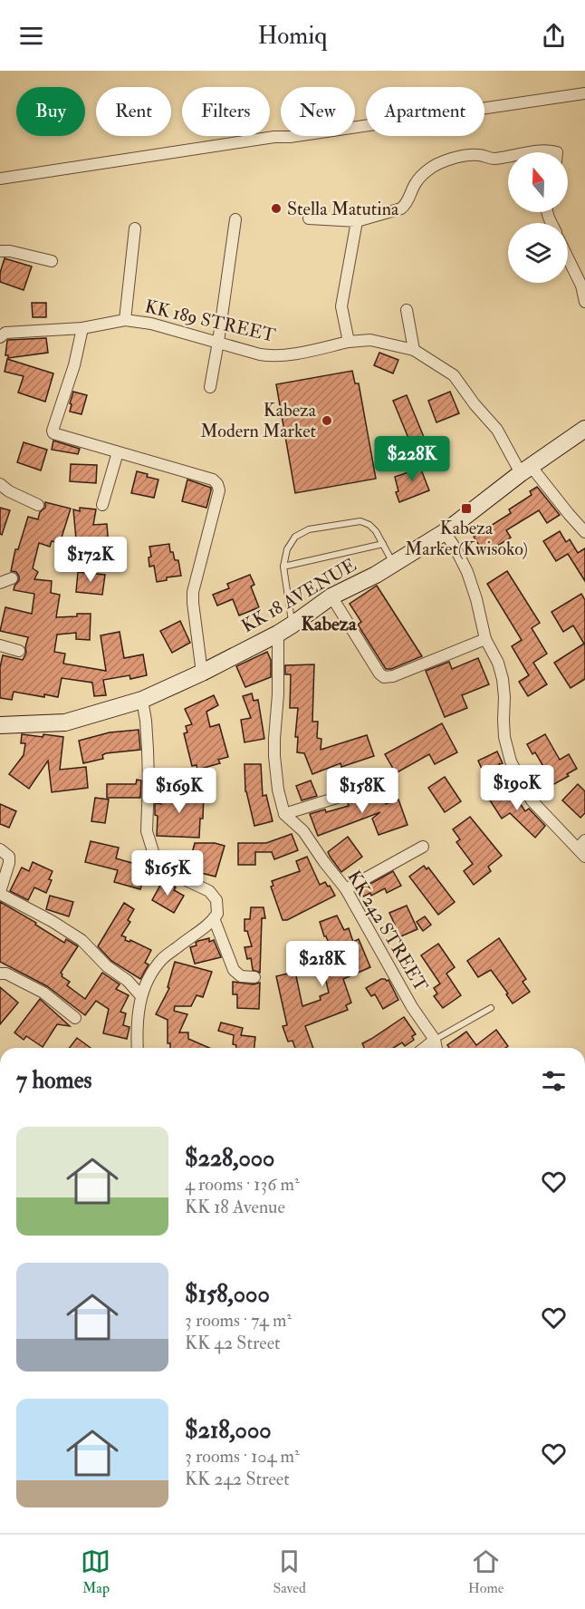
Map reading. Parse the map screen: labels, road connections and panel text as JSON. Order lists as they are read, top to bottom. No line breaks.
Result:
{"streets":{"main road":["KK 18 AVENUE"],"street":["KK 189 STREET","KK 242 STREET"]},"crossings":[["KK 189 STREET","KK 18 AVENUE"]],"districts":["Kabeza"],"places":{"other":["Stella Matutina","Kabeza Modern Market"],"transit":["Kabeza Market(Kwisoko)"]},"north":"top","page":{"header":"Homiq","chip":["Buy","Rent","Filters","New","Apartment"],"price":["$228K","$172K","$190K","$169K","$158K","$165K","$218K"],"heading":"7 homes","list":[{"name":"$228,000","note":"4 rooms · 136 m² · KK 18 Avenue"},{"name":"$158,000","note":"3 rooms · 74 m² · KK 42 Street"},{"name":"$218,000","note":"3 rooms · 104 m² · KK 242 Street"}],"tabs":["Map","Saved","Home"]}}
